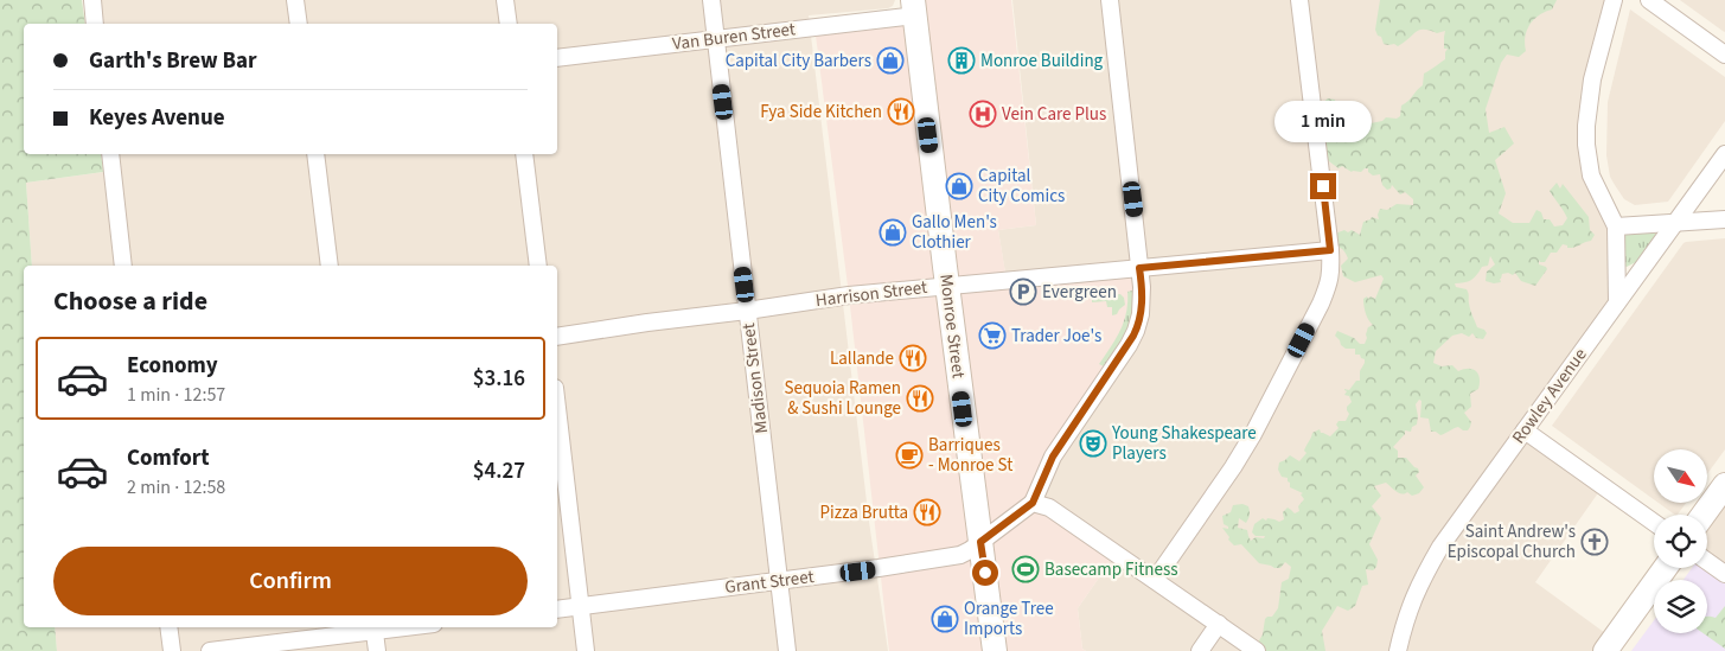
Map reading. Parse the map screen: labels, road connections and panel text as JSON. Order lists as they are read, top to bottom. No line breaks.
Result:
{"streets":{"main road":["Monroe Street"],"street":["Van Buren Street","Harrison Street","Madison Street","Rowley Avenue","Grant Street"]},"crossings":[["Van Buren Street","Monroe Street"],["Van Buren Street","Madison Street"],["Harrison Street","Monroe Street"],["Harrison Street","Madison Street"],["Monroe Street","Grant Street"],["Madison Street","Grant Street"]],"places":{"shop":["Capital City Barbers","Capital City Comics","Gallo Men's Clothier","Orange Tree Imports"],"building":["Monroe Building"],"restaurant":["Fya Side Kitchen","Lallande","Sequoia Ramen & Sushi Lounge","Pizza Brutta"],"hospital":["Vein Care Plus"],"parking":["Evergreen"],"supermarket":["Trader Joe's"],"theatre":["Young Shakespeare Players"],"cafe":["Barriques - Monroe St"],"church":["Saint Andrew's Episcopal Church"],"sports":["Basecamp Fitness"]},"north":"bottom right","page":{"banner":["Garth's Brew Bar","Keyes Avenue"],"bubble":"1 min","heading":"Choose a ride","list":[{"name":"Economy","note":"1 min · 12:57","value":"$3.16"},{"name":"Comfort","note":"2 min · 12:58","value":"$4.27"}],"buttons":"Confirm"}}
